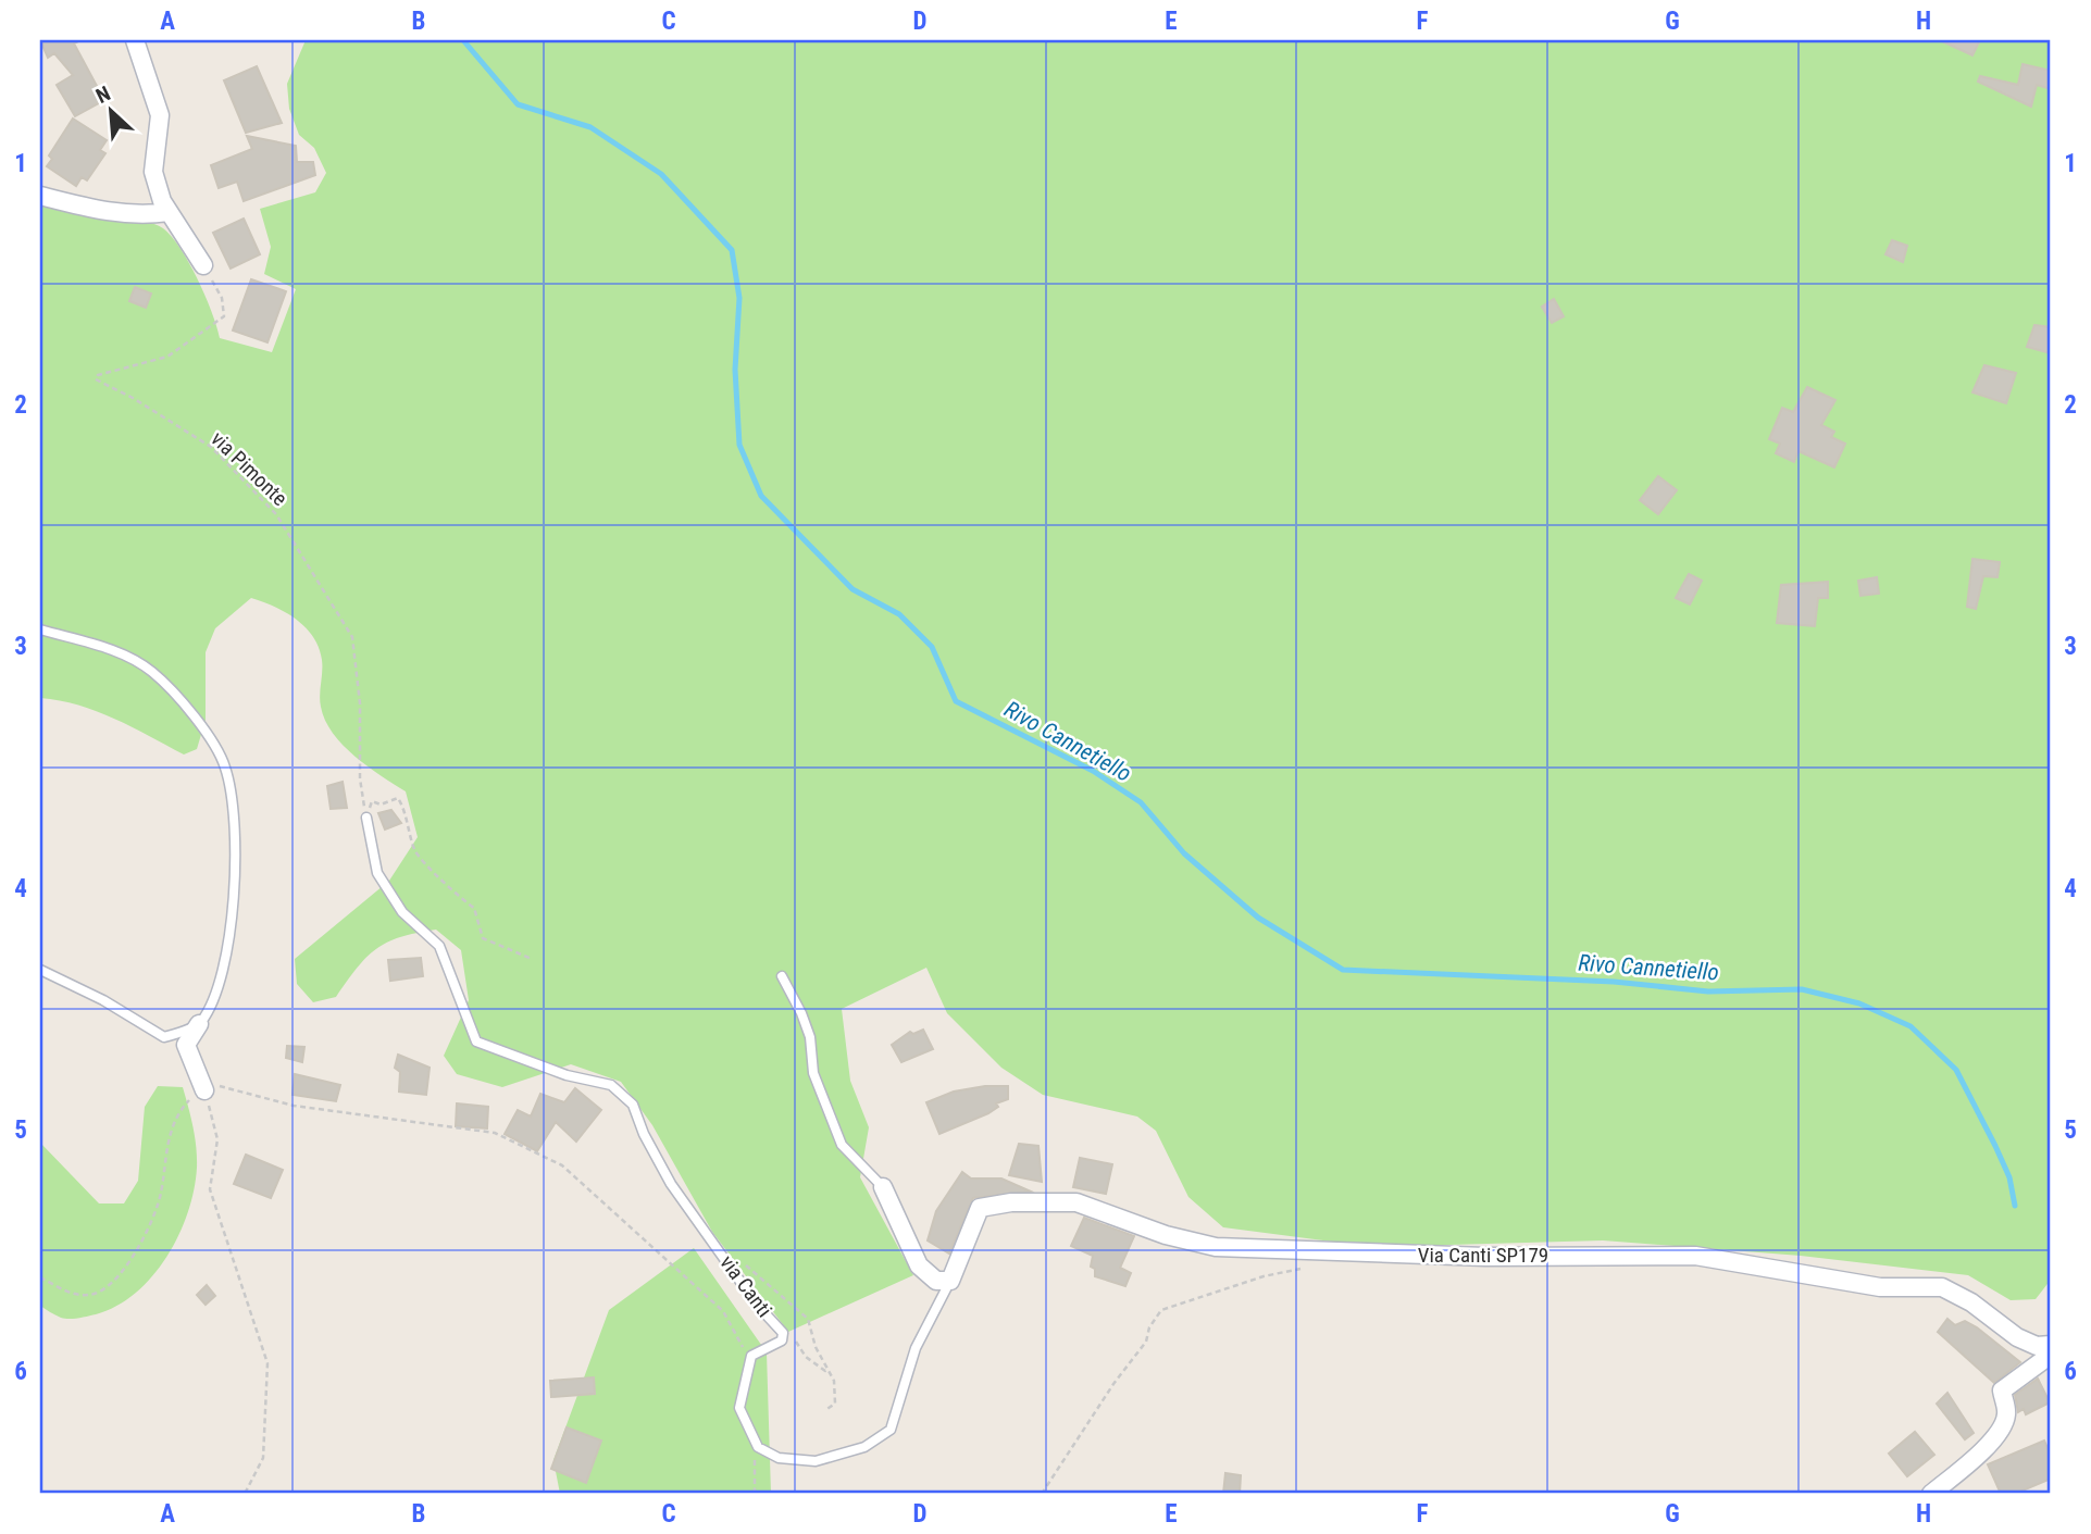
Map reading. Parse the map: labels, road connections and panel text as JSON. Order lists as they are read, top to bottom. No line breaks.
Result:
{"streets":{"street":["Via Canti SP179"],"lane":["via Canti"],"path":["via Pimonte"]},"crossings":[["via Pimonte","via Canti"]],"water":["Rivo Cannetiello"],"north":"top left","grid":{"columns":["A","B","C","D","E","F","G","H"],"rows":["1","2","3","4","5","6"]}}
